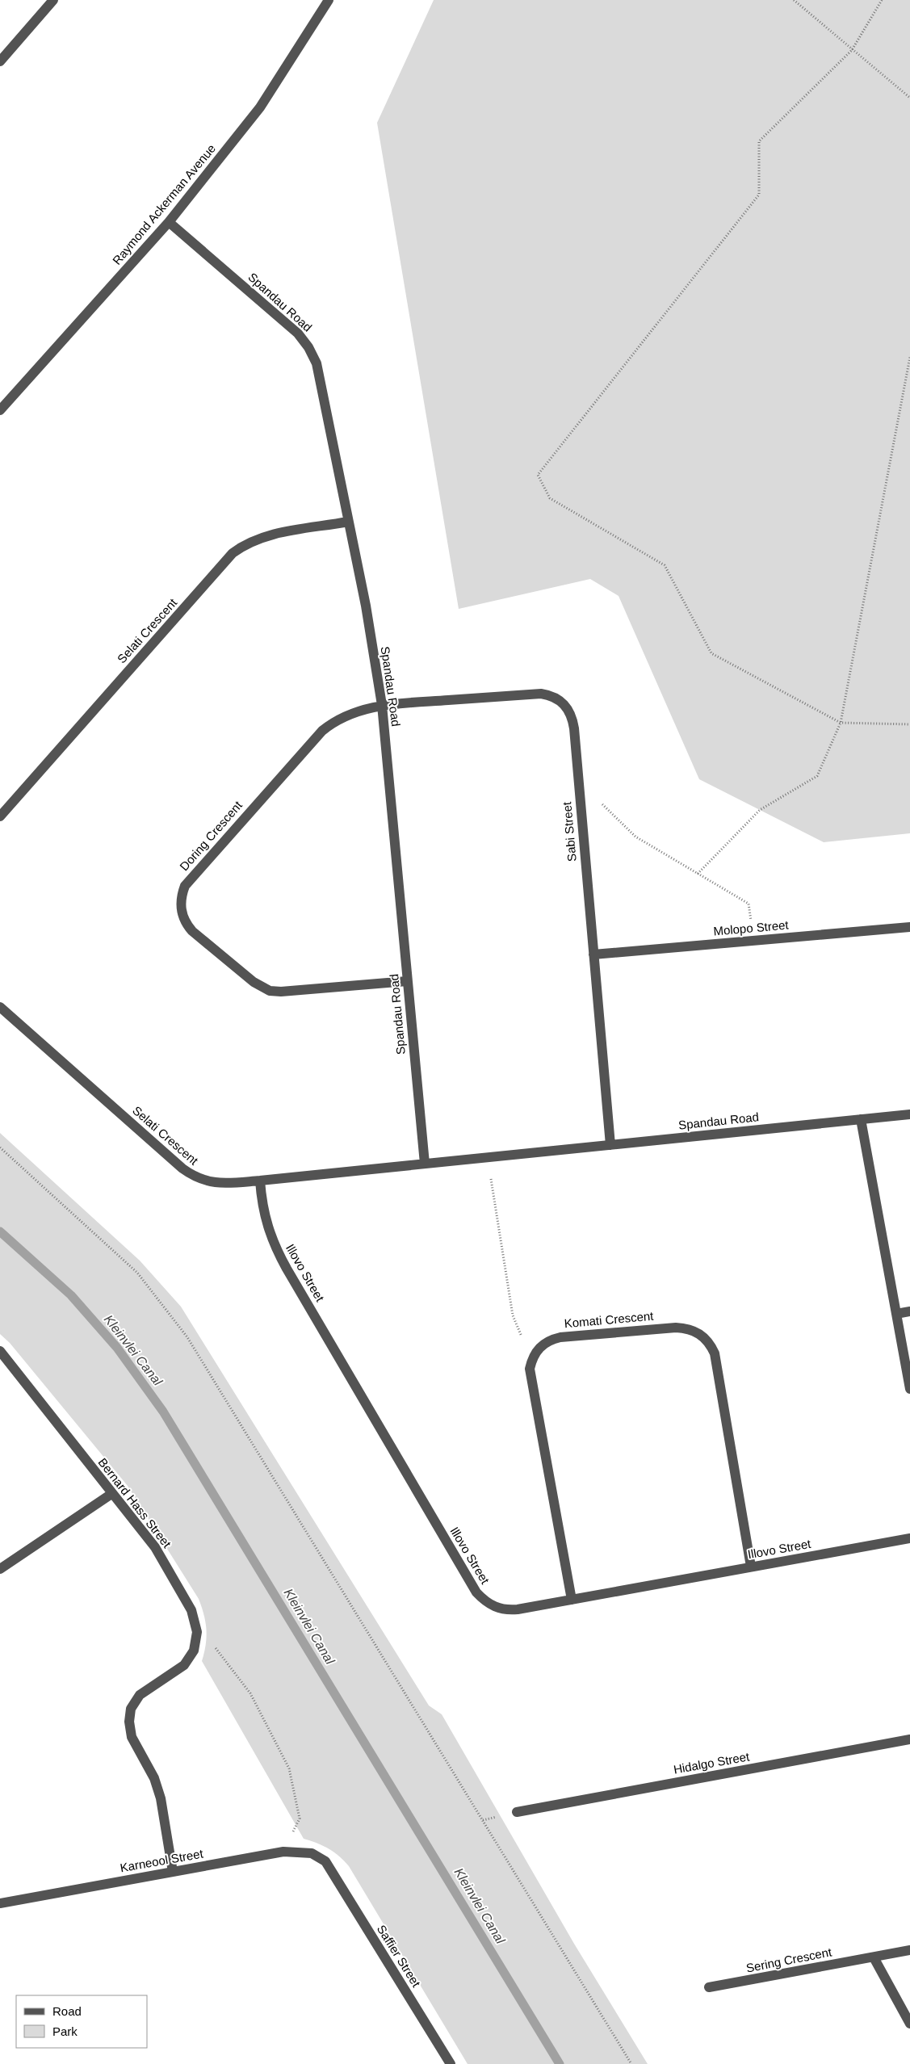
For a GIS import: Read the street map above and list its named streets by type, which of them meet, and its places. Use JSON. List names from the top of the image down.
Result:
{
  "streets": {
    "street": [
      "Raymond Ackerman Avenue",
      "Spandau Road",
      "Selati Crescent",
      "Sabi Street",
      "Doring Crescent",
      "Molopo Street",
      "Illovo Street",
      "Komati Crescent",
      "Bernard Hass Street",
      "Hidalgo Street",
      "Karneool Street",
      "Saffier Street",
      "Sering Crescent"
    ]
  },
  "crossings": [
    ["Raymond Ackerman Avenue", "Spandau Road"],
    ["Spandau Road", "Selati Crescent"],
    ["Spandau Road", "Sabi Street"],
    ["Spandau Road", "Doring Crescent"],
    ["Selati Crescent", "Illovo Street"],
    ["Sabi Street", "Doring Crescent"],
    ["Sabi Street", "Molopo Street"],
    ["Illovo Street", "Komati Crescent"],
    ["Bernard Hass Street", "Karneool Street"],
    ["Karneool Street", "Saffier Street"]
  ],
  "water": ["Kleinvlei Canal"],
  "legend": ["Road", "Park"]
}
